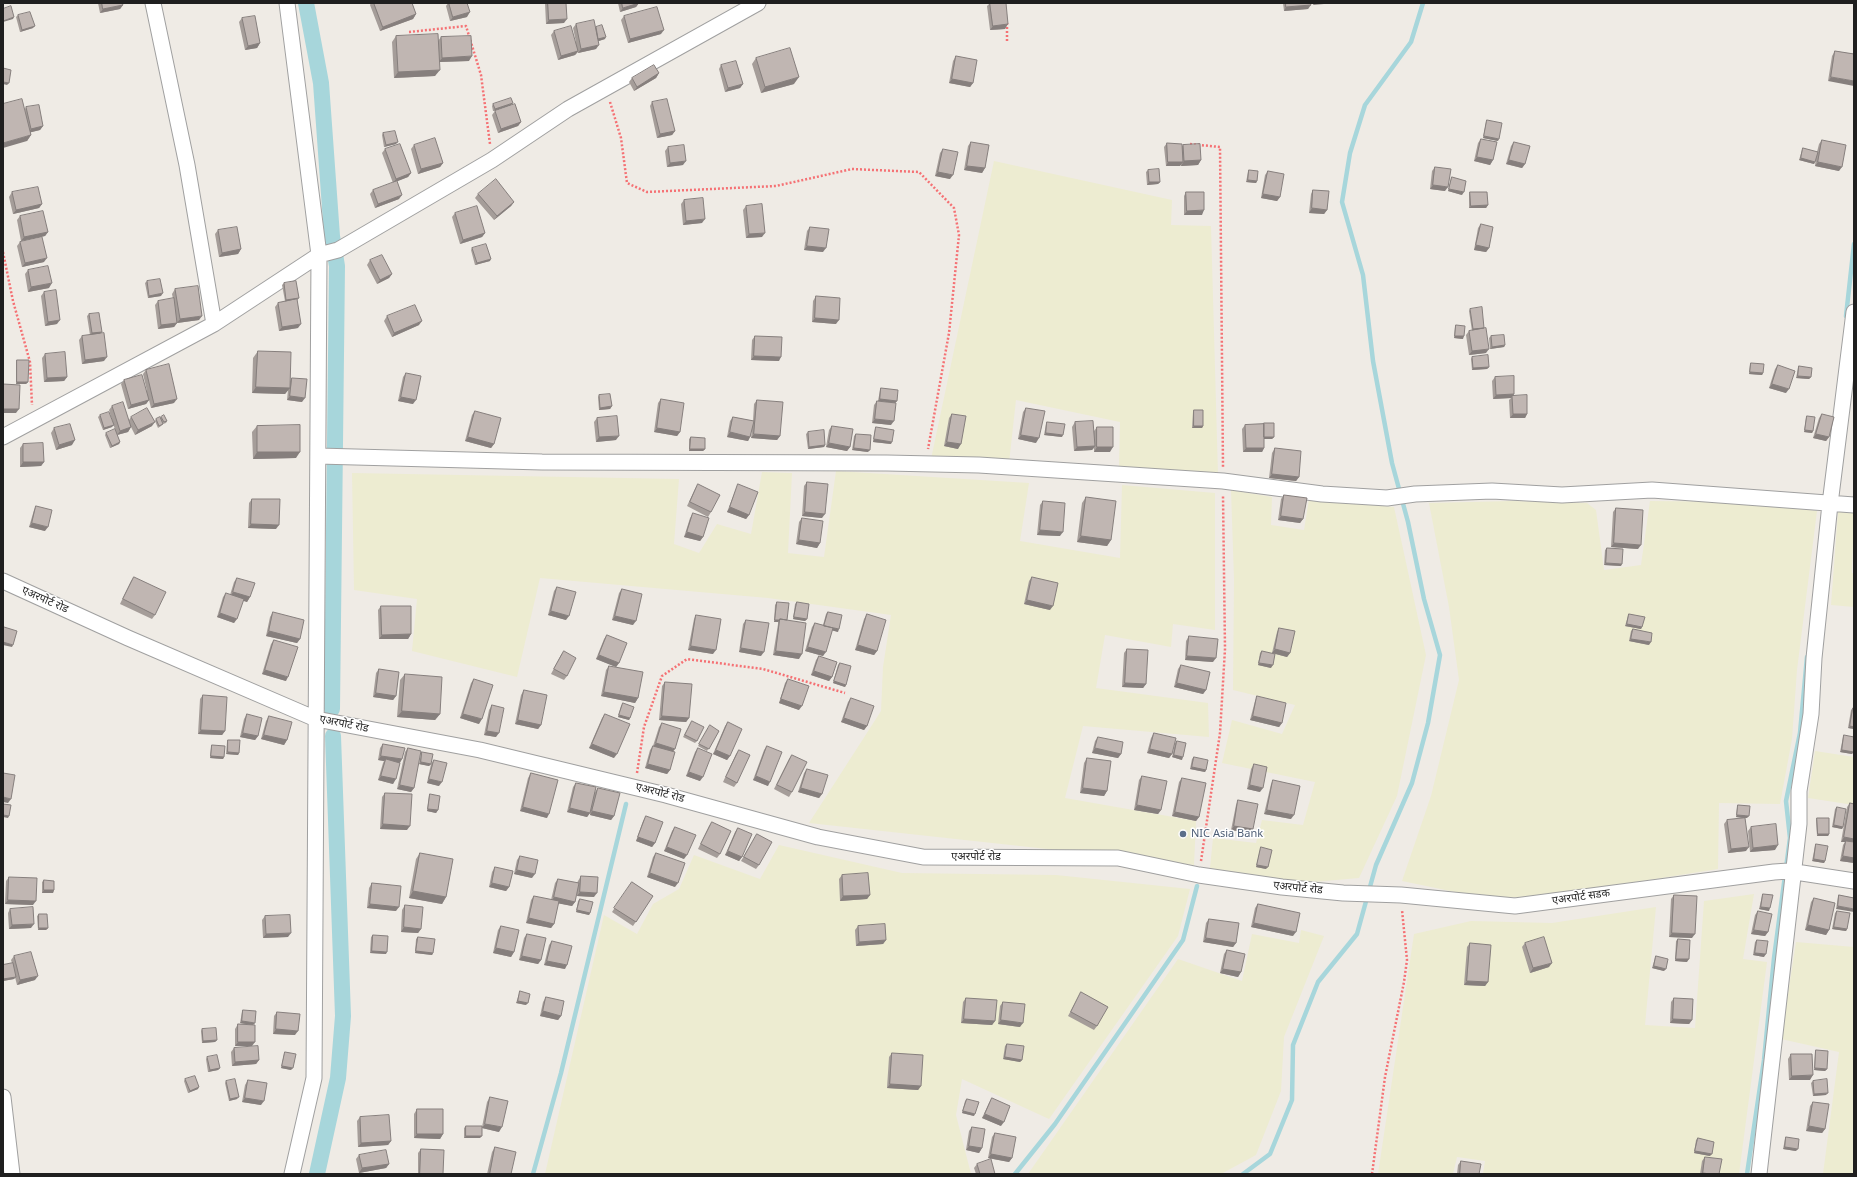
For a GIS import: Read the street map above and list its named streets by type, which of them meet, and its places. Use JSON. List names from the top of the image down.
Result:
{
  "streets": {
    "street": ["एअरपोर्ट रोड", "एअरपोर्ट सडक"]
  },
  "crossings": [
    ["एअरपोर्ट रोड", "एअरपोर्ट सडक"]
  ],
  "places": ["NIC Asia Bank"]
}
